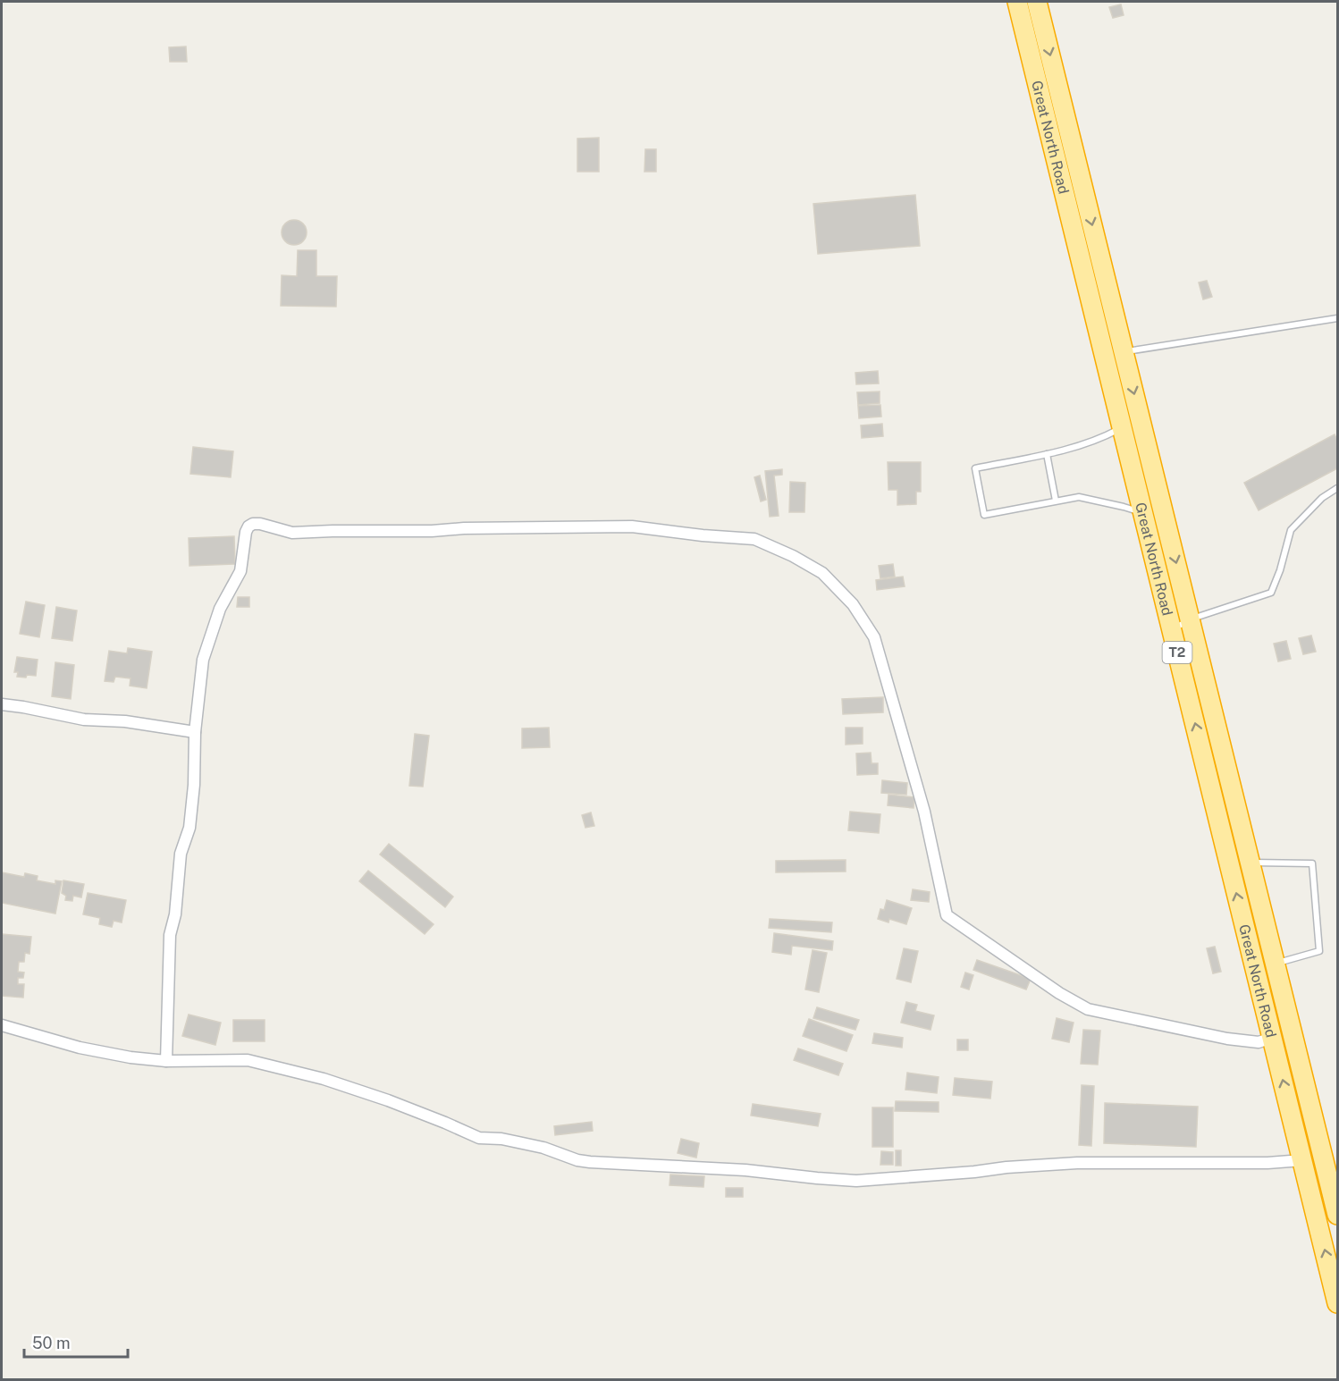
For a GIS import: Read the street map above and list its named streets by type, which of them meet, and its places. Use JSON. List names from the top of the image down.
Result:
{
  "streets": {
    "highway": ["Great North Road", "T2"]
  },
  "scale_bar": "50 m"
}
